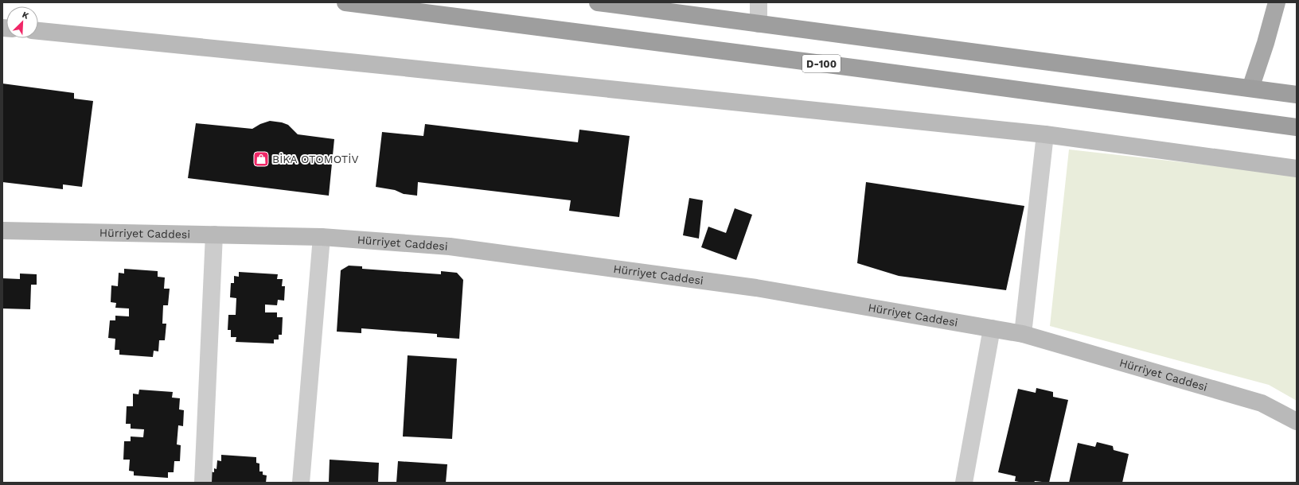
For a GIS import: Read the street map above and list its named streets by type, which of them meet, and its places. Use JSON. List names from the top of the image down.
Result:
{
  "streets": {
    "highway": ["D-100"],
    "main road": ["Hürriyet Caddesi"]
  },
  "places": {
    "shop": ["BİKA OTOMOTİV"]
  },
  "north": "top right"
}
